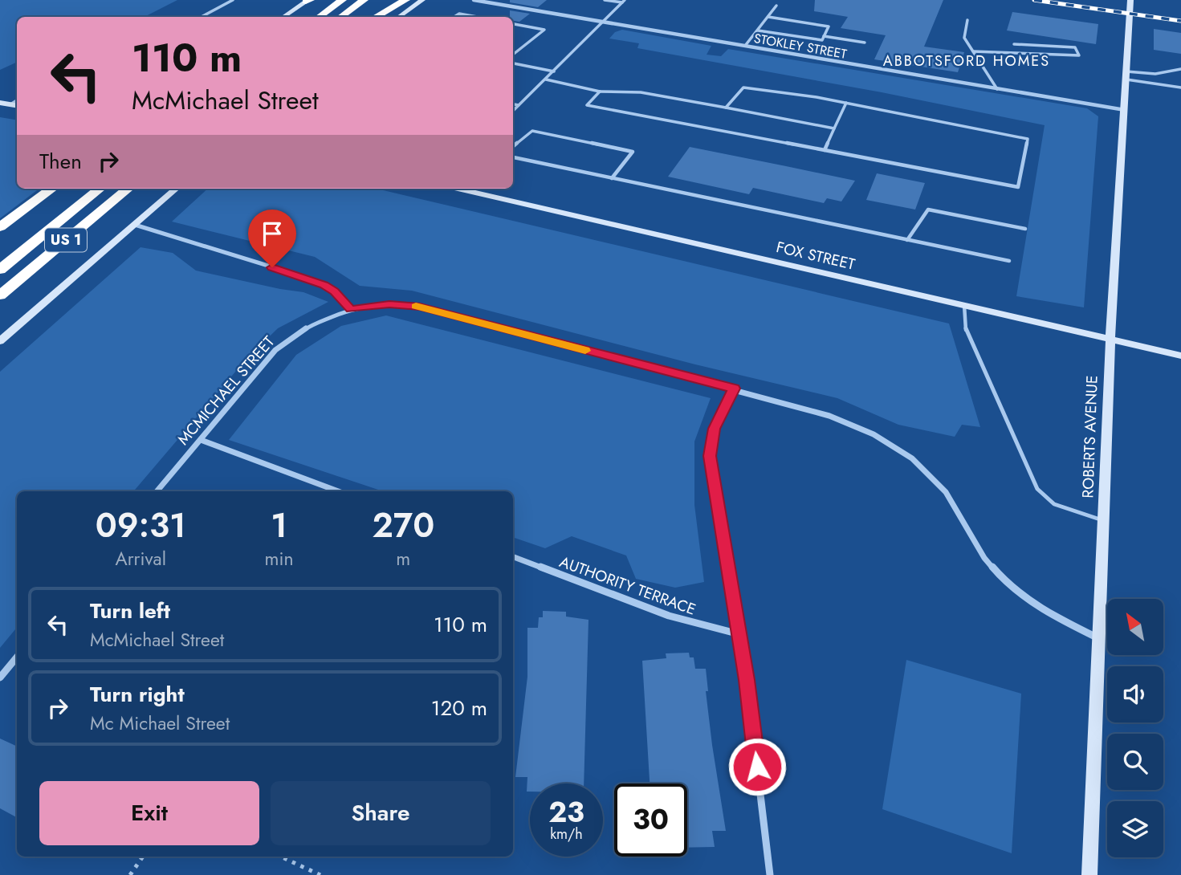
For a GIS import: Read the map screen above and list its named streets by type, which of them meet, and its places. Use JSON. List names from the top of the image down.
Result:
{
  "streets": {
    "highway": ["US 1"],
    "main road": ["FOX STREET", "ROBERTS AVENUE"],
    "street": ["STOKLEY STREET", "MCMICHAEL STREET", "AUTHORITY TERRACE"]
  },
  "crossings": [
    ["STOKLEY STREET", "ROBERTS AVENUE"],
    ["FOX STREET", "ROBERTS AVENUE"],
    ["MCMICHAEL STREET", "ROBERTS AVENUE"]
  ],
  "districts": ["ABBOTSFORD HOMES"],
  "north": "top left",
  "page": {
    "turn": ["110 m", "McMichael Street"],
    "then": "Then",
    "eta": [
      "09:31",
      "Arrival",
      "1",
      "min",
      "270",
      "m"
    ],
    "list": [
      {
        "name": "Turn left",
        "note": "McMichael Street",
        "value": "110 m"
      },
      {
        "name": "Turn right",
        "note": "Mc Michael Street",
        "value": "120 m"
      }
    ],
    "buttons": ["Exit", "Share"],
    "speed": "23 km/h",
    "limit": "30"
  }
}
